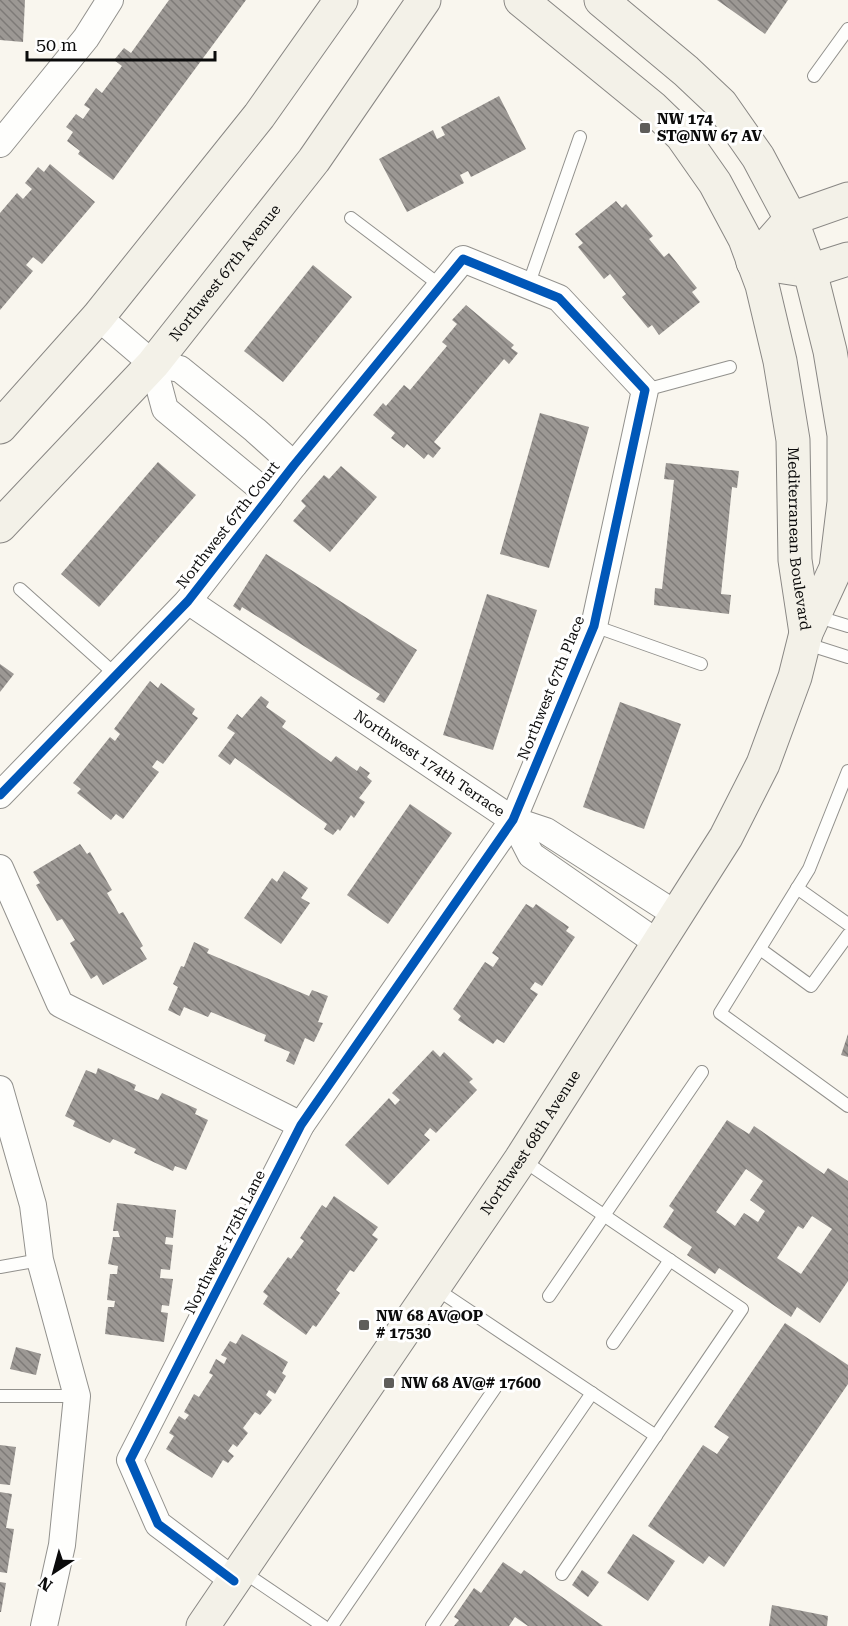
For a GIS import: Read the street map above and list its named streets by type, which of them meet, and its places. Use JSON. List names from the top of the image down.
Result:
{
  "streets": {
    "street": [
      "Northwest 67th Avenue",
      "Northwest 67th Court",
      "Mediterranean Boulevard",
      "Northwest 67th Place",
      "Northwest 174th Terrace",
      "Northwest 68th Avenue",
      "Northwest 175th Lane"
    ]
  },
  "crossings": [
    ["Northwest 67th Court", "Northwest 174th Terrace"],
    ["Mediterranean Boulevard", "Northwest 68th Avenue"],
    ["Northwest 67th Place", "Northwest 174th Terrace"],
    ["Northwest 67th Place", "Northwest 175th Lane"],
    ["Northwest 174th Terrace", "Northwest 68th Avenue"],
    ["Northwest 68th Avenue", "Northwest 175th Lane"]
  ],
  "places": {
    "transit": ["NW 174 ST@NW 67 AV", "NW 68 AV@OP # 17530", "NW 68 AV@# 17600"]
  },
  "scale_bar": "50 m",
  "north": "bottom left"
}
